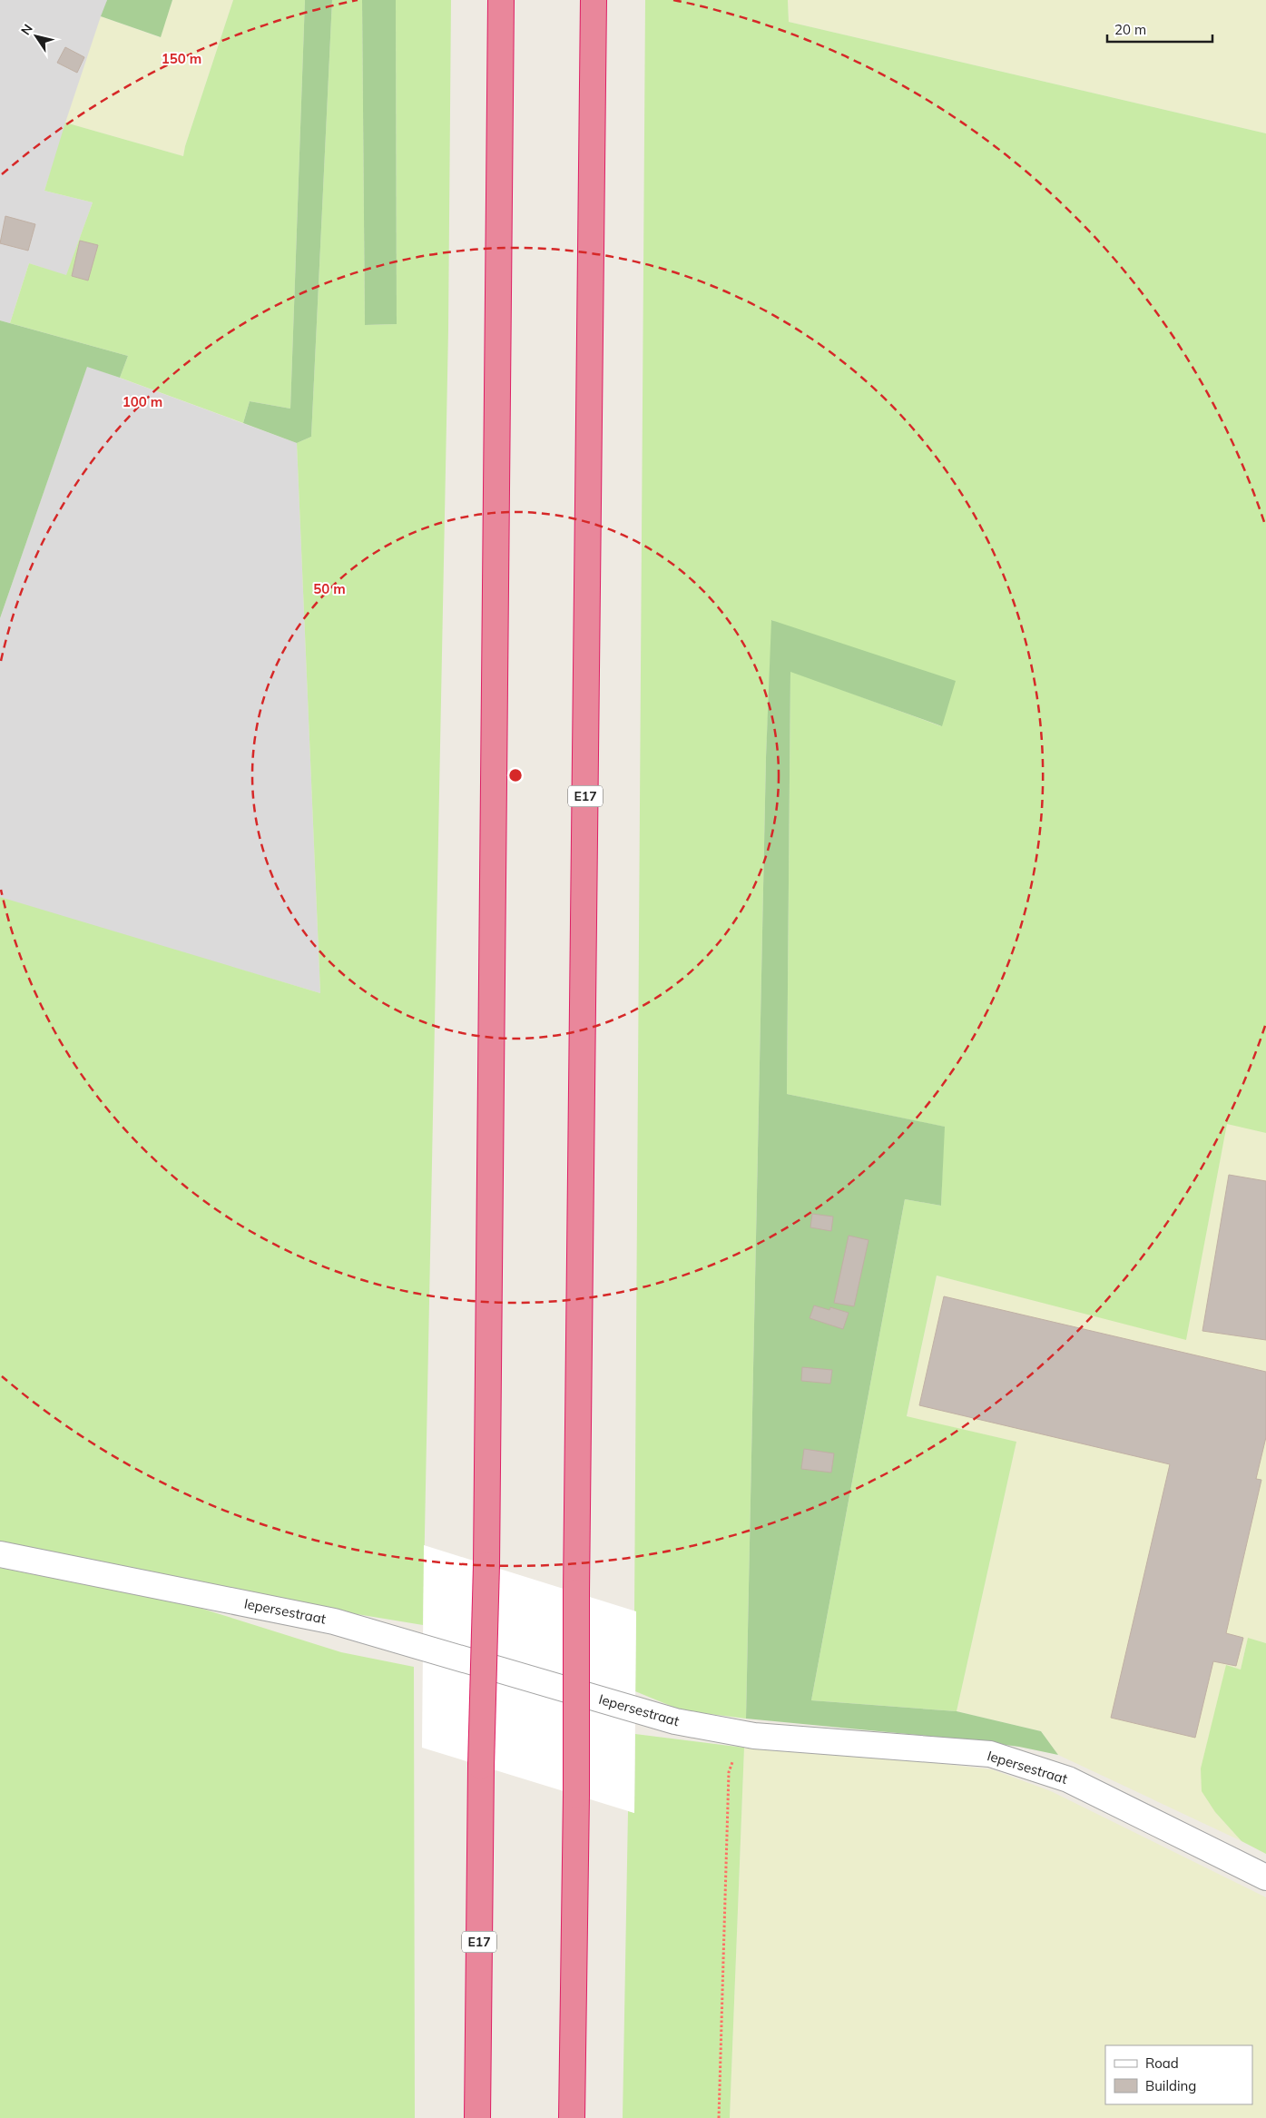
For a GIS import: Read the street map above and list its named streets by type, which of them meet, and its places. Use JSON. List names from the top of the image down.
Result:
{
  "streets": {
    "highway": ["E17"],
    "street": ["Iepersestraat"]
  },
  "legend": ["Road", "Building"],
  "scale_bar": "20 m",
  "north": "top left",
  "rings": ["150 m", "100 m", "50 m"]
}
